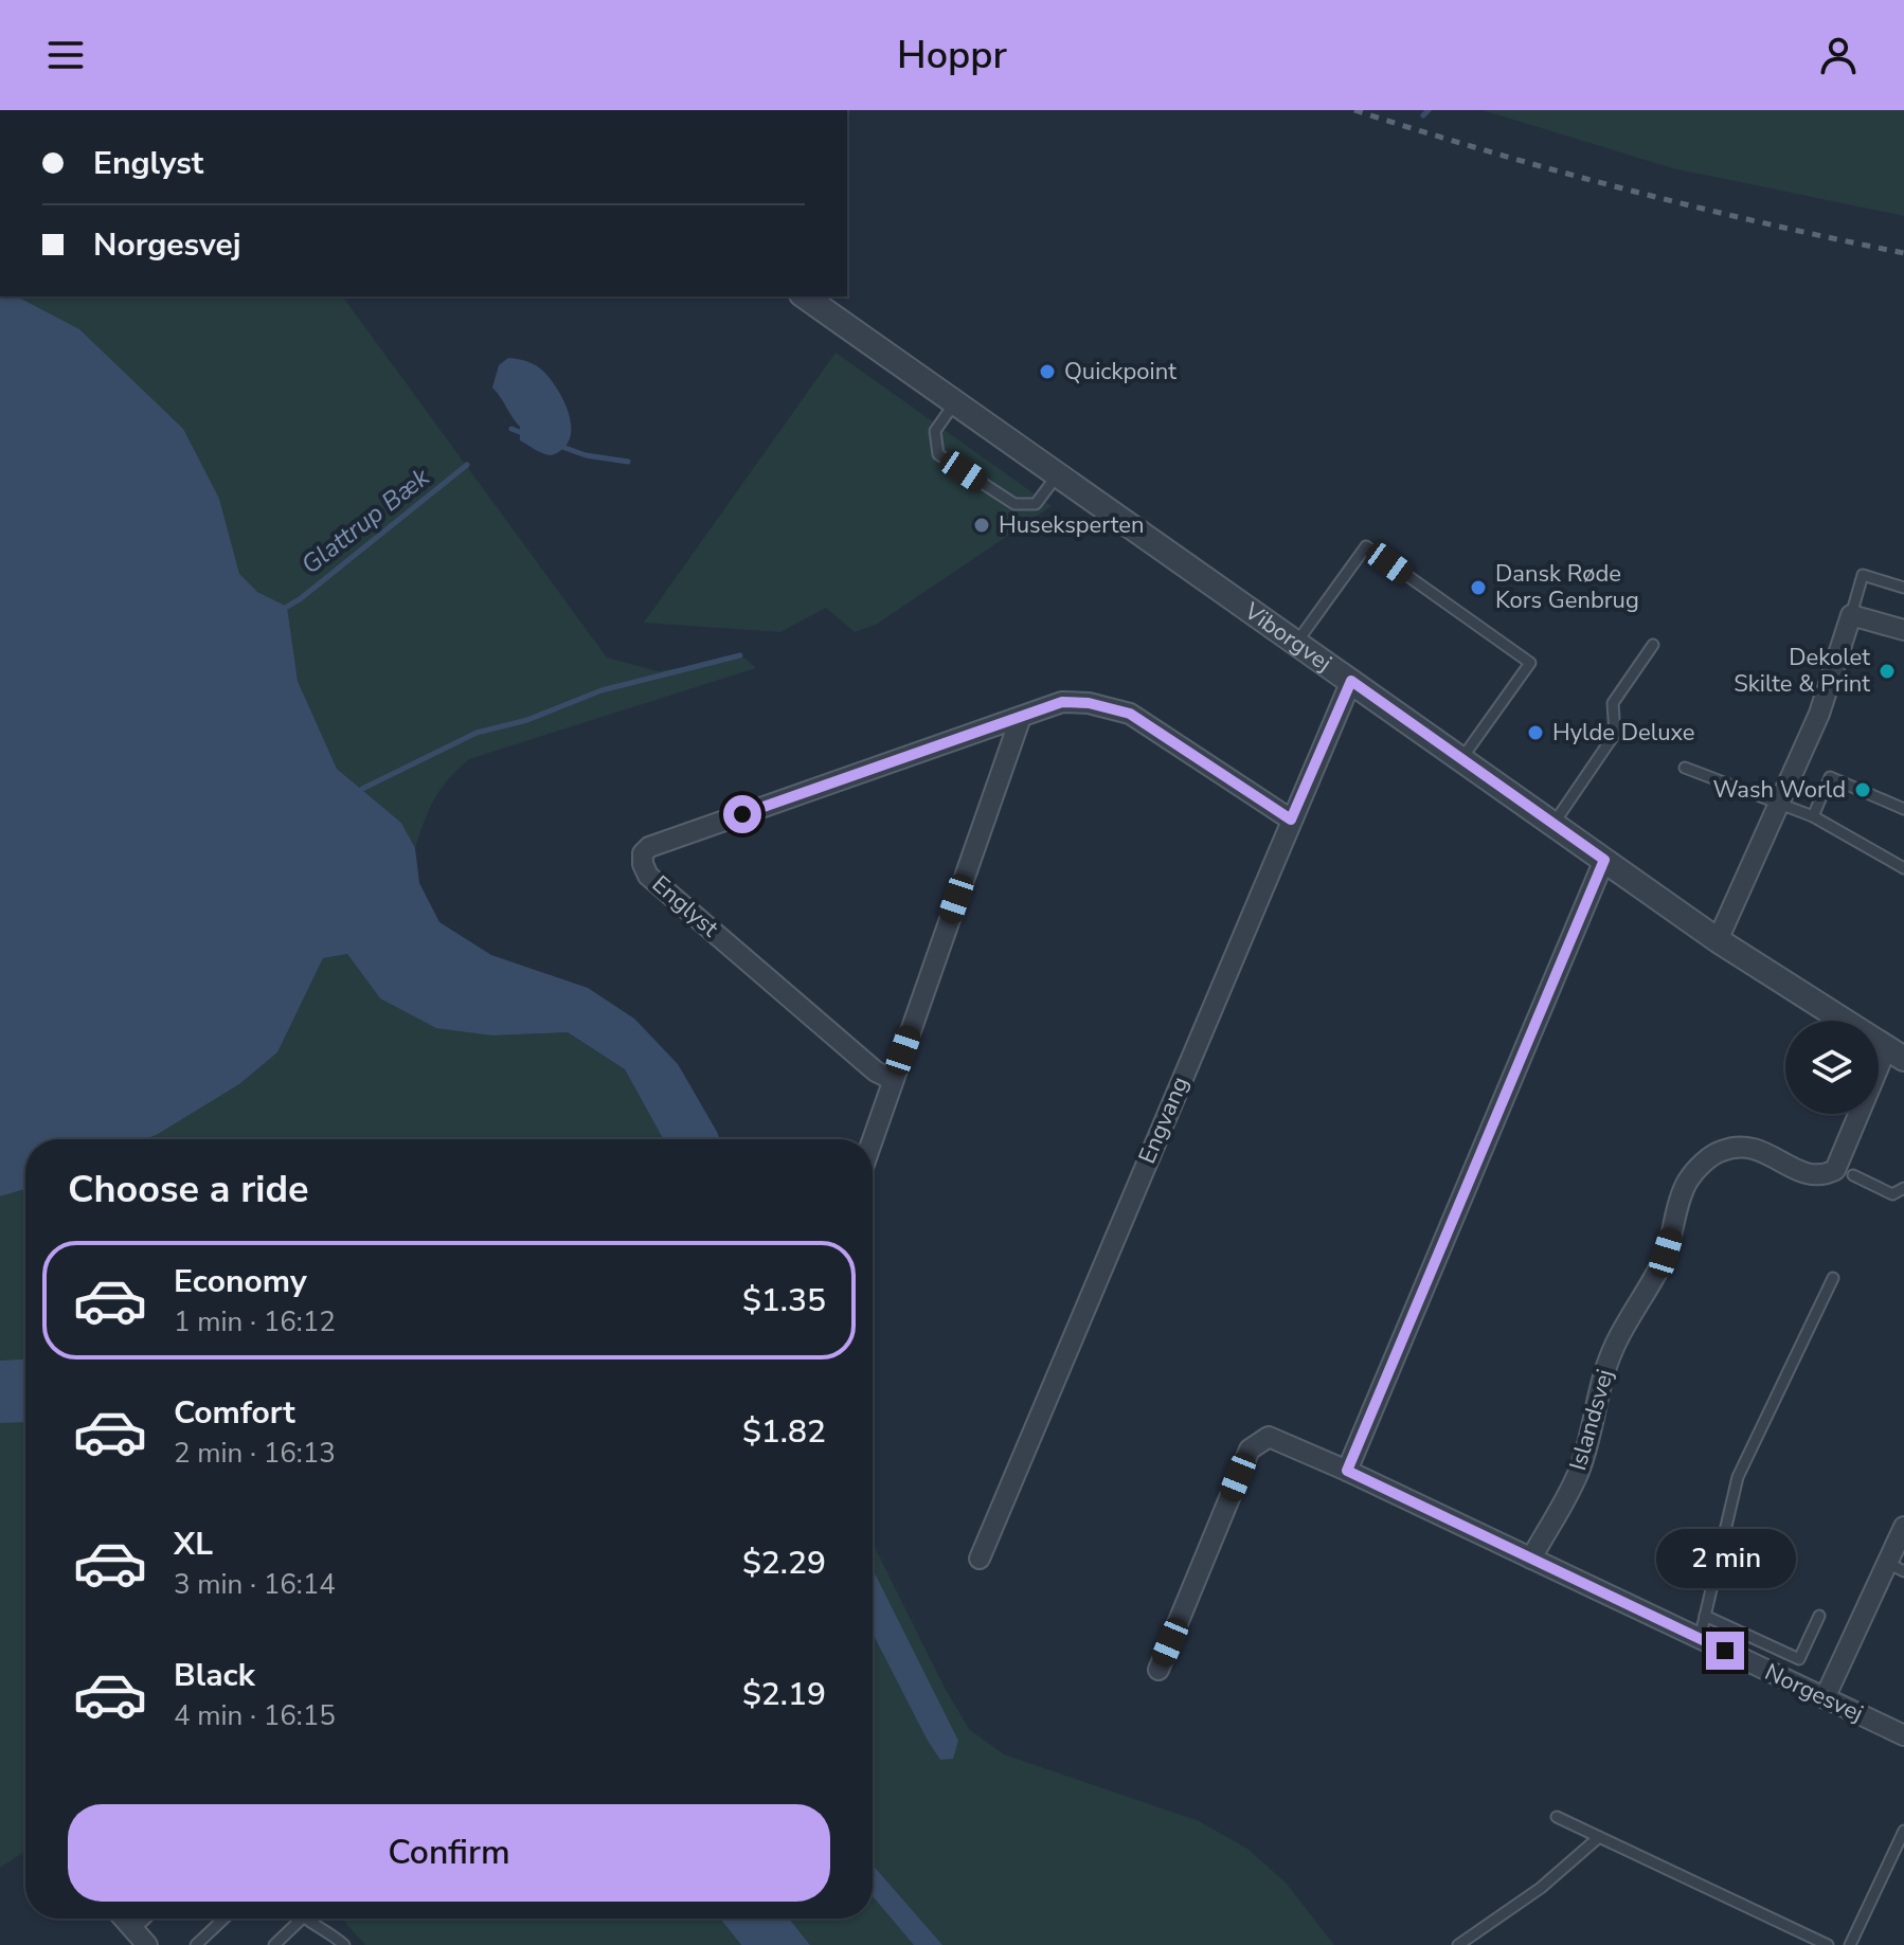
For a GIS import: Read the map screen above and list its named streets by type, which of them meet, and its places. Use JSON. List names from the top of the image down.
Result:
{
  "streets": {
    "street": [
      "Viborgvej",
      "Englyst",
      "Engvang",
      "Islandsvej",
      "Norgesvej"
    ]
  },
  "crossings": [
    ["Viborgvej", "Engvang"],
    ["Viborgvej", "Islandsvej"],
    ["Englyst", "Engvang"],
    ["Islandsvej", "Norgesvej"]
  ],
  "water": ["Glattrup Bæk"],
  "places": [
    "Quickpoint",
    "Huseksperten",
    "Dansk Røde Kors Genbrug",
    "Dekolet Skilte & Print",
    "Hylde Deluxe",
    "Wash World"
  ],
  "page": {
    "header": "Hoppr",
    "banner": ["Englyst", "Norgesvej"],
    "heading": "Choose a ride",
    "list": [
      {
        "name": "Economy",
        "note": "1 min · 16:12",
        "value": "$1.35"
      },
      {
        "name": "Comfort",
        "note": "2 min · 16:13",
        "value": "$1.82"
      },
      {
        "name": "XL",
        "note": "3 min · 16:14",
        "value": "$2.29"
      },
      {
        "name": "Black",
        "note": "4 min · 16:15",
        "value": "$2.19"
      }
    ],
    "bubble": "2 min",
    "buttons": "Confirm"
  }
}
